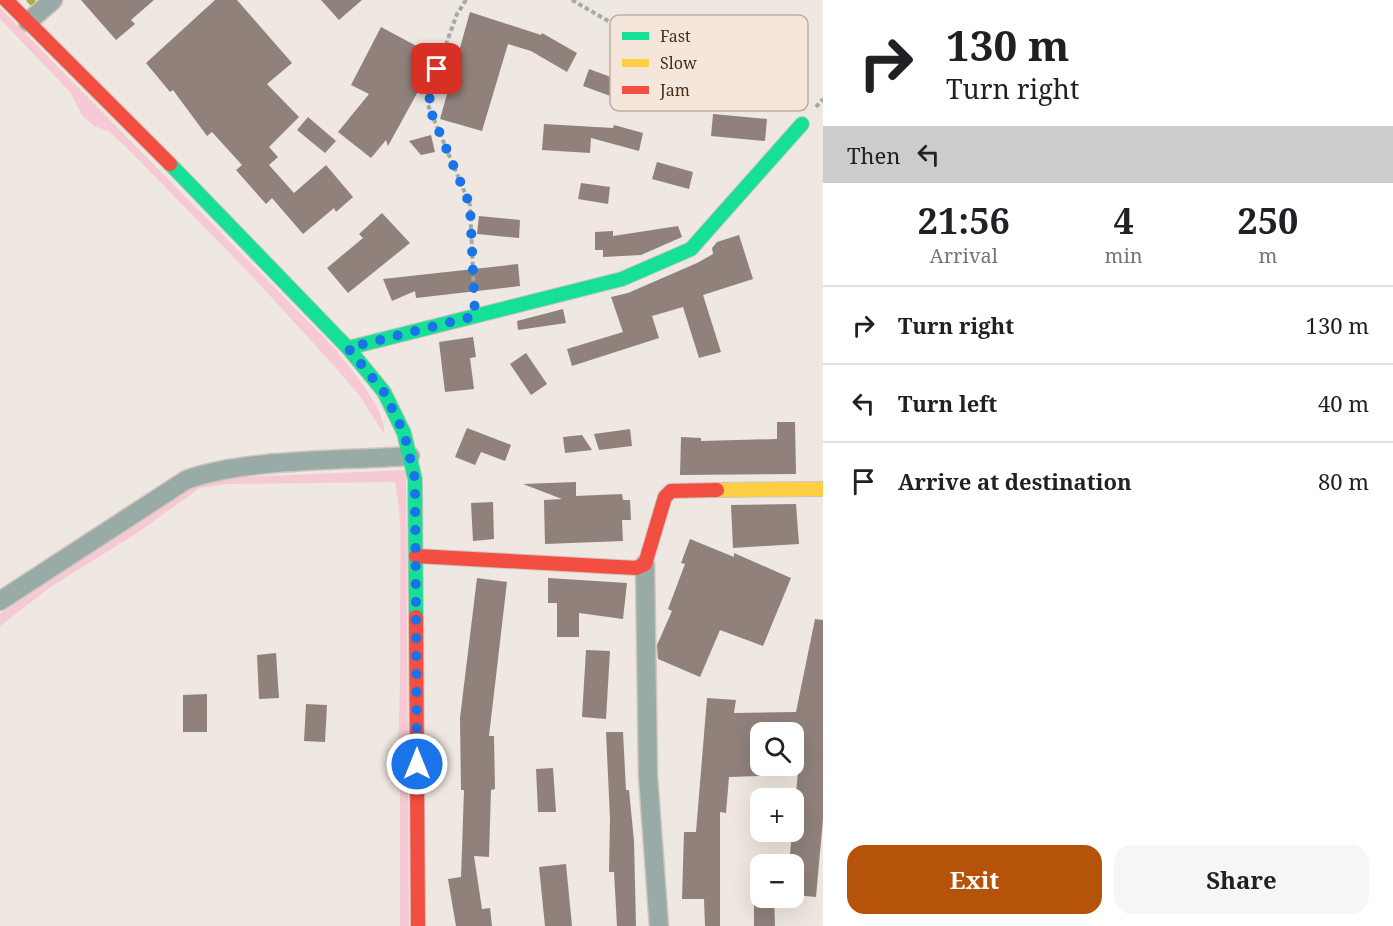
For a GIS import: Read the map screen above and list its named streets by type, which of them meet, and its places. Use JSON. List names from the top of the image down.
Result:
{
  "legend": ["Fast", "Slow", "Jam"],
  "page": {
    "turn": ["130 m", "Turn right"],
    "then": "Then",
    "eta": [
      "21:56",
      "Arrival",
      "4",
      "min",
      "250",
      "m"
    ],
    "list": [
      {
        "name": "Turn right",
        "value": "130 m"
      },
      {
        "name": "Turn left",
        "value": "40 m"
      },
      {
        "name": "Arrive at destination",
        "value": "80 m"
      }
    ],
    "map_buttons": ["+", "−"],
    "buttons": ["Exit", "Share"]
  }
}
